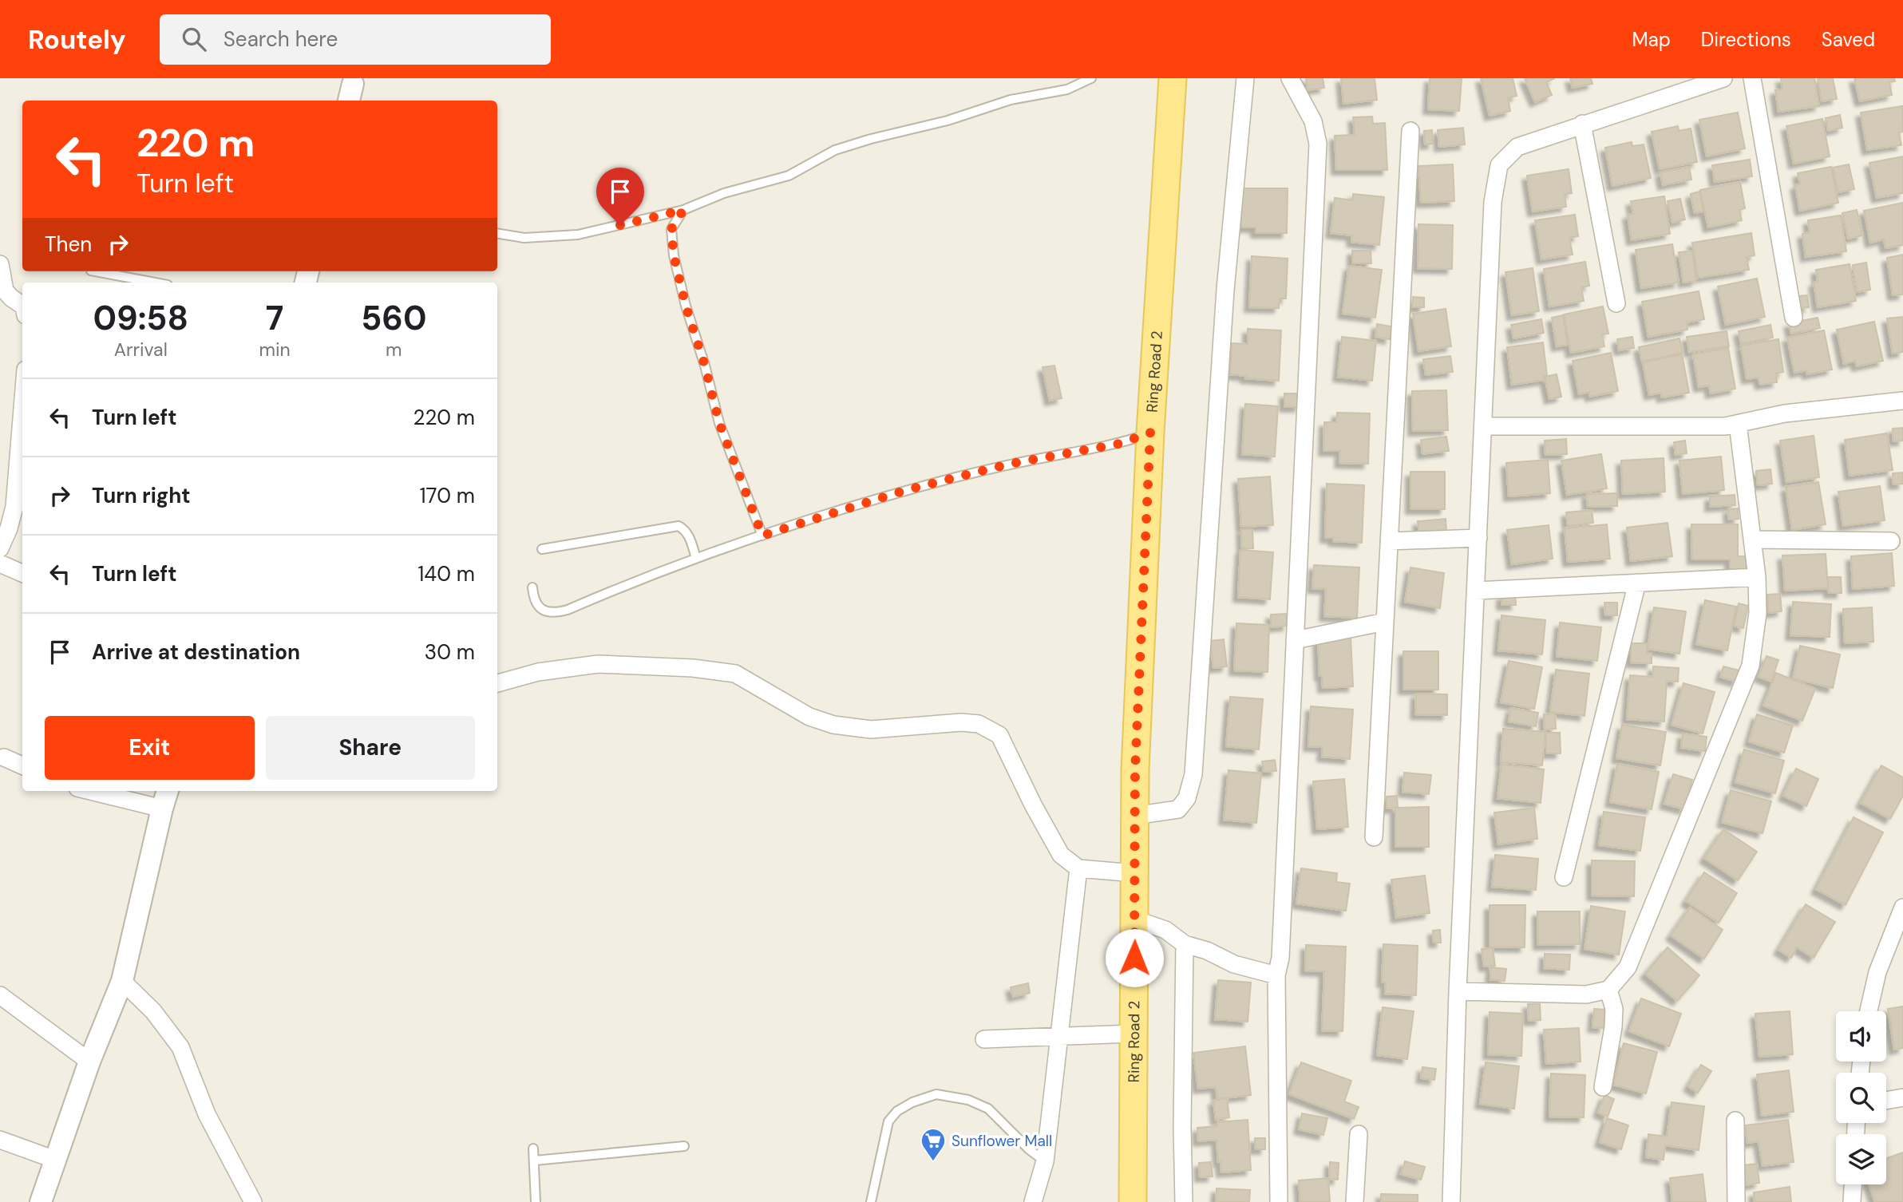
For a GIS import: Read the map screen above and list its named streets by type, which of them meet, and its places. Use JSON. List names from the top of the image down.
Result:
{
  "streets": {
    "main road": ["Ring Road 2"]
  },
  "places": {
    "supermarket": ["Sunflower Mall"]
  },
  "page": {
    "header": "Routely",
    "search": "Search here",
    "nav": ["Map", "Directions", "Saved"],
    "turn": ["220 m", "Turn left"],
    "then": "Then",
    "eta": [
      "09:58",
      "Arrival",
      "7",
      "min",
      "560",
      "m"
    ],
    "list": [
      {
        "name": "Turn left",
        "value": "220 m"
      },
      {
        "name": "Turn right",
        "value": "170 m"
      },
      {
        "name": "Turn left",
        "value": "140 m"
      },
      {
        "name": "Arrive at destination",
        "value": "30 m"
      }
    ],
    "buttons": ["Exit", "Share"]
  }
}
